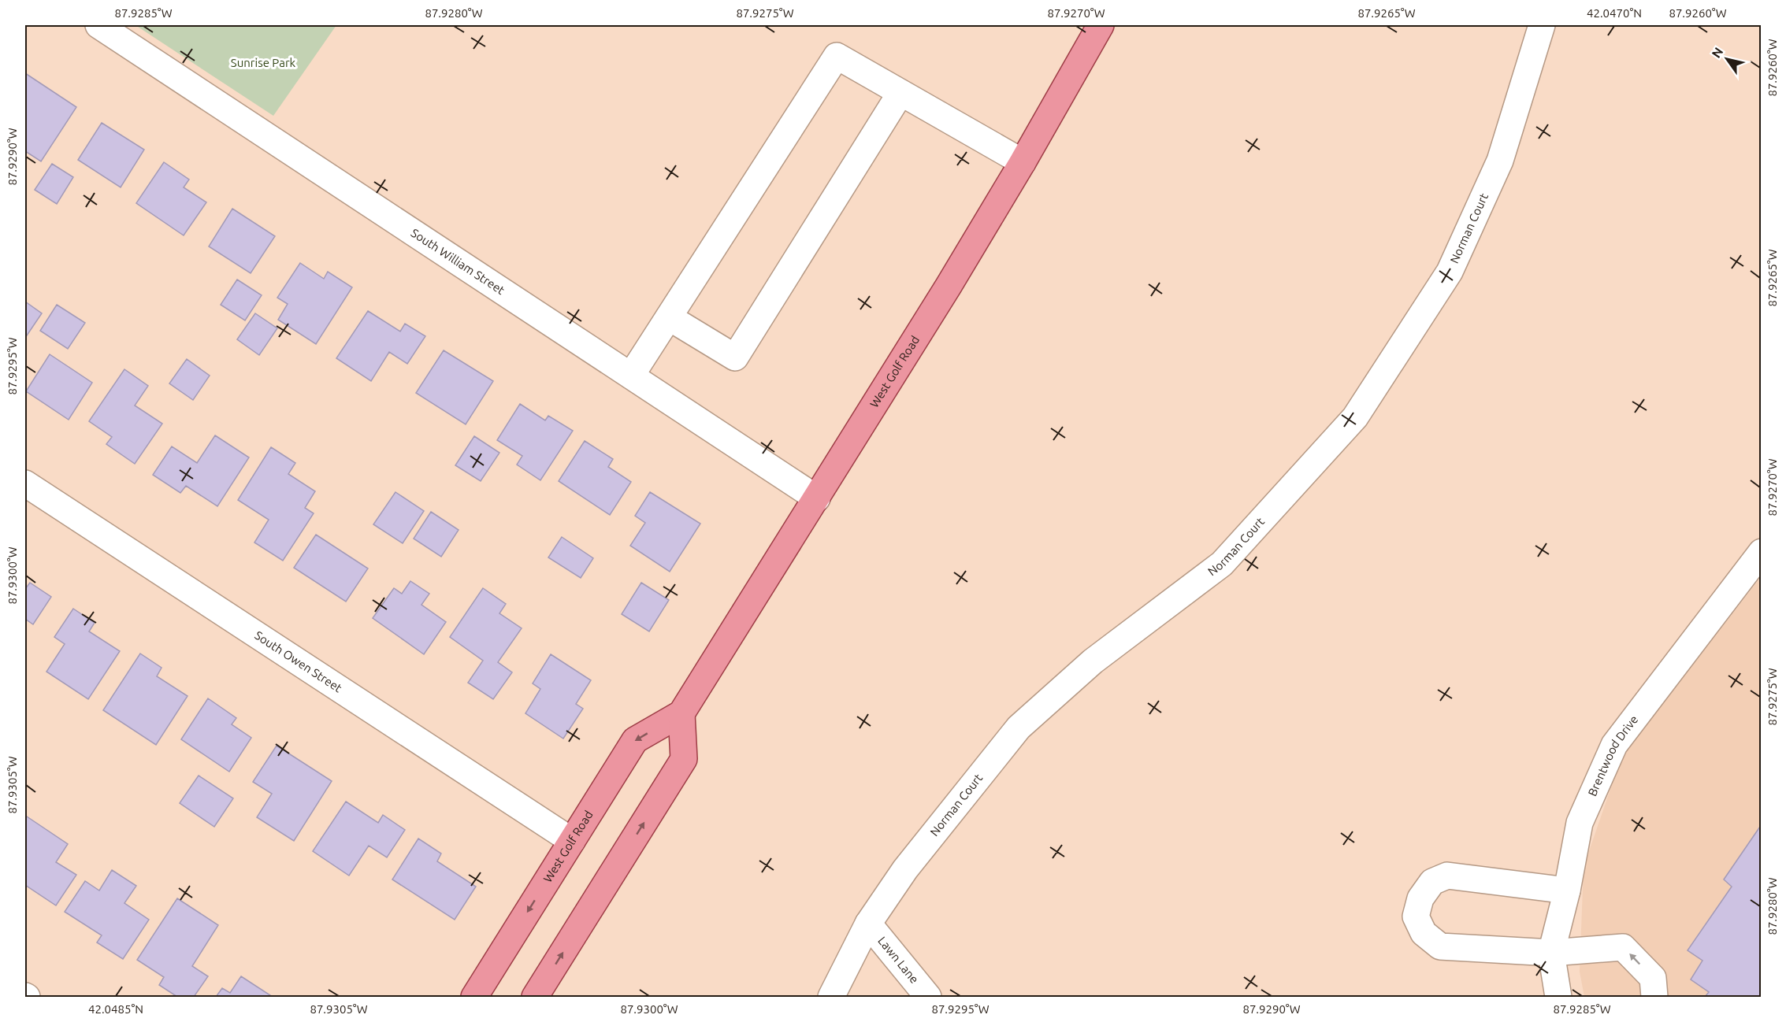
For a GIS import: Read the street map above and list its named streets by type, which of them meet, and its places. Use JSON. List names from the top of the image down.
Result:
{
  "streets": {
    "main road": ["West Golf Road"],
    "street": [
      "Norman Court",
      "South William Street",
      "South Owen Street",
      "Brentwood Drive",
      "Lawn Lane"
    ]
  },
  "crossings": [
    ["Norman Court", "Lawn Lane"],
    ["South William Street", "West Golf Road"],
    ["West Golf Road", "South Owen Street"]
  ],
  "parks": ["Sunrise Park"],
  "north": "top left",
  "coordinates": [
    "87.9285°W",
    "87.9280°W",
    "87.9275°W",
    "87.9270°W",
    "87.9265°W",
    "42.0470°N",
    "87.9260°W",
    "87.9290°W",
    "87.9295°W",
    "87.9300°W",
    "87.9305°W",
    "42.0485°N"
  ]
}
